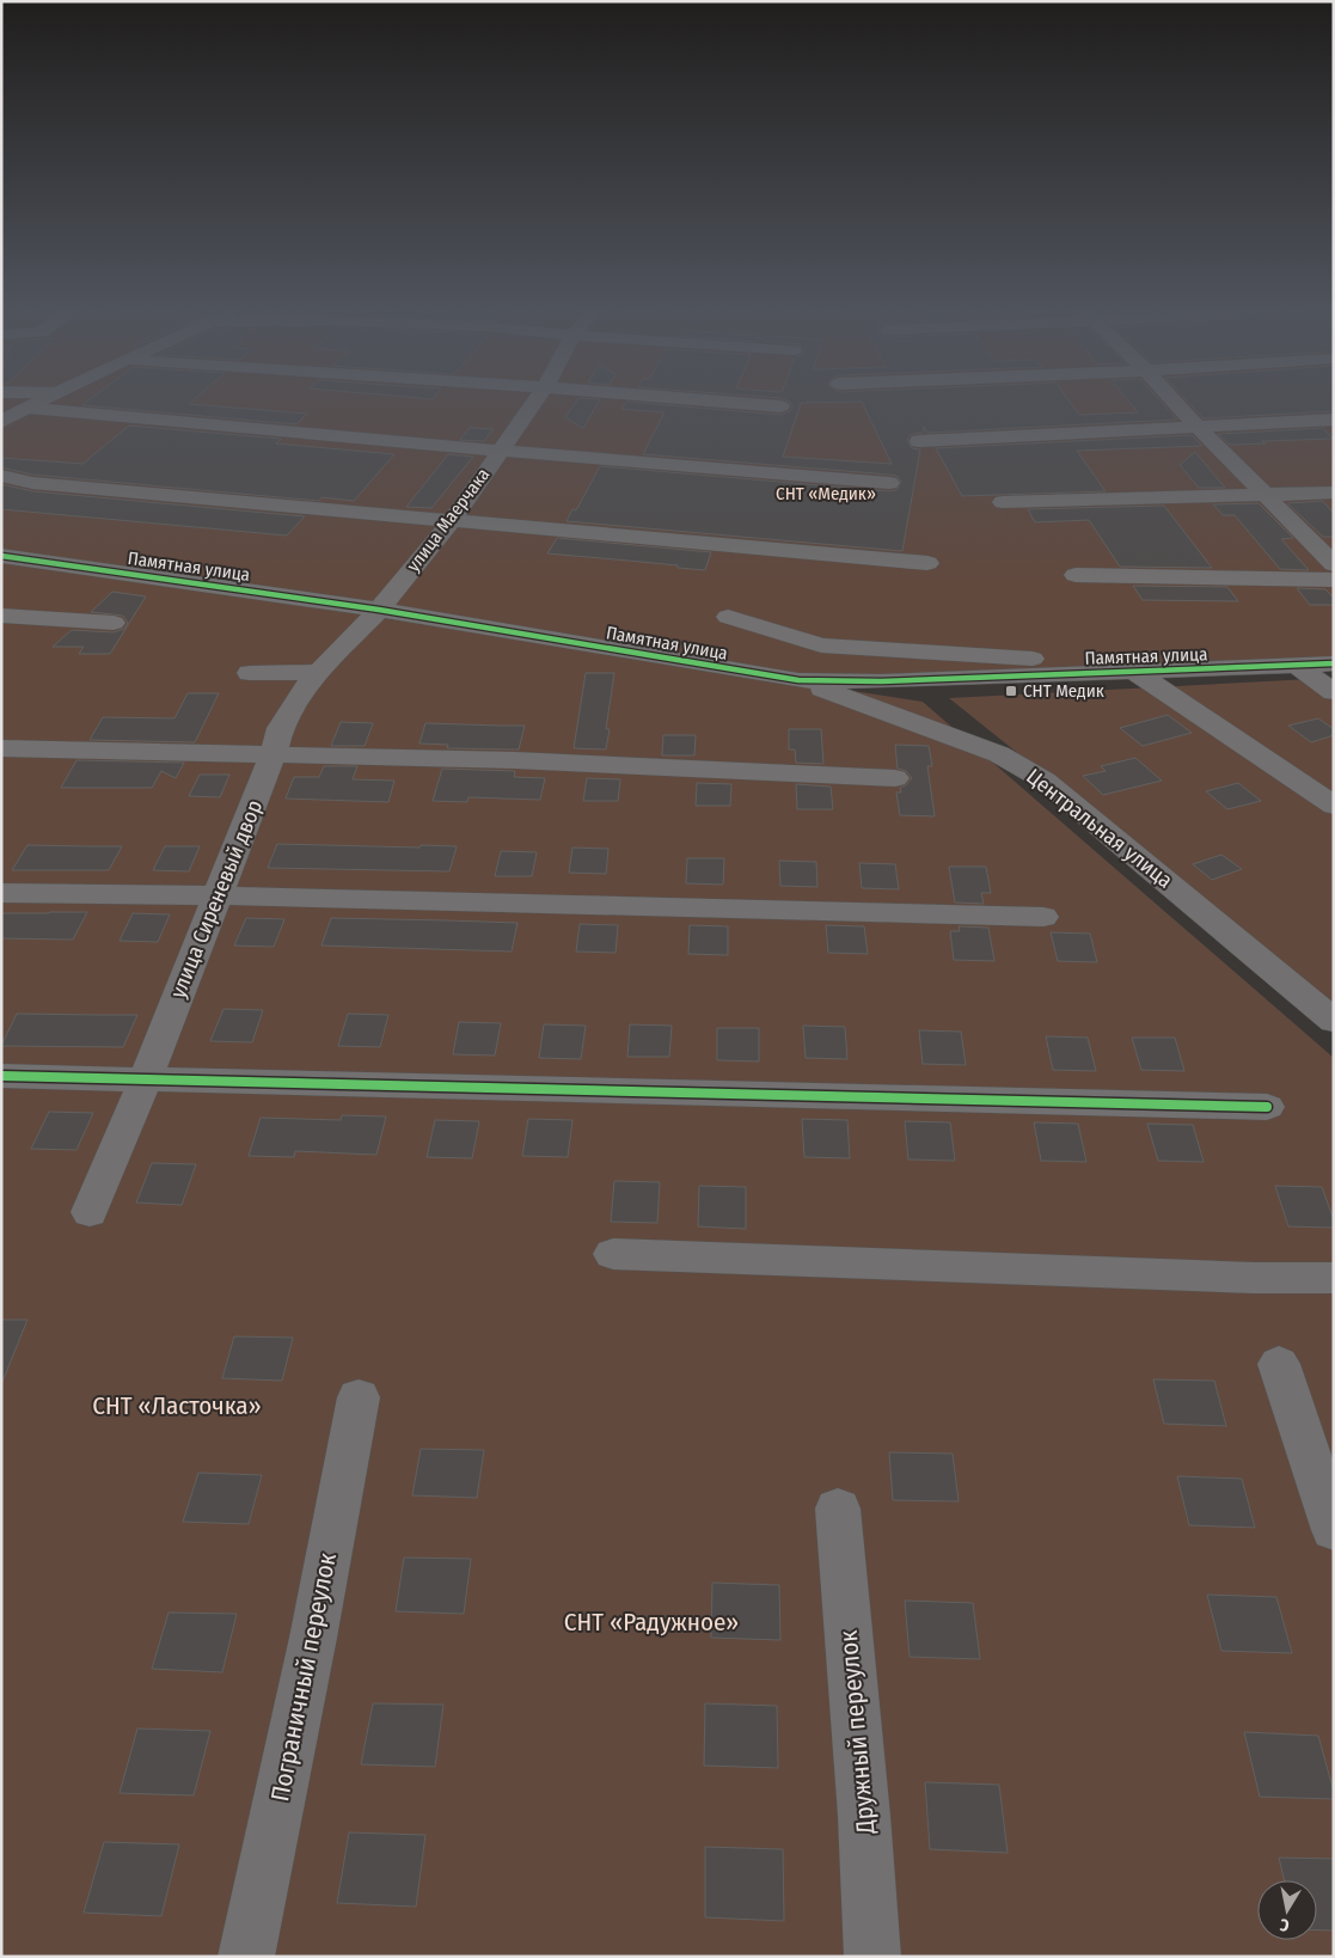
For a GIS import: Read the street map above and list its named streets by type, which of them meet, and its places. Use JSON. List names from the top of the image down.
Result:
{
  "streets": {
    "street": [
      "улица Маерчака",
      "Памятная улица",
      "Центральная улица",
      "улица Сиреневый двор",
      "Пограничный переулок",
      "Дружный переулок"
    ]
  },
  "crossings": [
    ["улица Маерчака", "Памятная улица"],
    ["улица Маерчака", "улица Сиреневый двор"],
    ["Памятная улица", "Центральная улица"],
    ["Памятная улица", "улица Сиреневый двор"]
  ],
  "parks": ["СНТ «Медик»", "СНТ «Ласточка»", "СНТ «Радужное»"],
  "places": {
    "transit": ["СНТ Медик"]
  },
  "north": "bottom"
}
